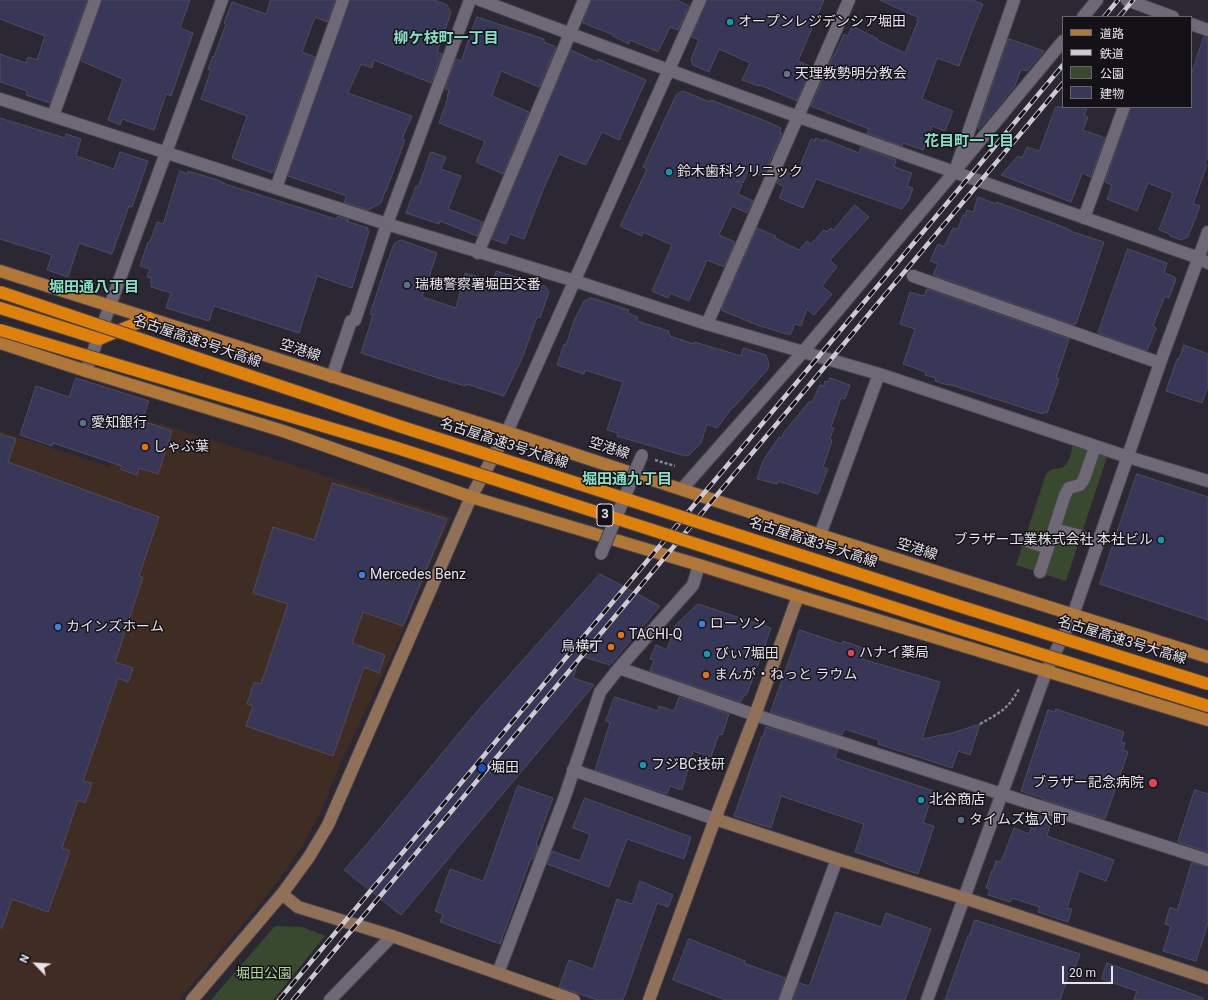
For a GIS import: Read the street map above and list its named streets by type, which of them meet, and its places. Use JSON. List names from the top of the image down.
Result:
{
  "streets": {
    "highway": ["名古屋高速3号大高線", "3"],
    "main road": ["空港線"]
  },
  "districts": [
    "柳ケ枝町一丁目",
    "花目町一丁目",
    "堀田通八丁目",
    "堀田通九丁目"
  ],
  "parks": ["堀田公園"],
  "places": [
    "オープンレジデンシア堀田",
    "天理教勢明分教会",
    "鈴木歯科クリニック",
    "瑞穂警察署堀田交番",
    "愛知銀行",
    "しゃぶ葉",
    "ブラザー工業株式会社 本社ビル",
    "Mercedes Benz",
    "ローソン",
    "カインズホーム",
    "TACHI-Q",
    "鳥横丁",
    "ハナイ薬局",
    "びぃ7堀田",
    "まんが・ねっと ラウム",
    "フジBC技研",
    "堀田",
    "ブラザー記念病院",
    "北谷商店",
    "タイムズ塩入町"
  ],
  "legend": [
    "道路",
    "鉄道",
    "公園",
    "建物"
  ],
  "scale_bar": "20 m",
  "north": "top left"
}
